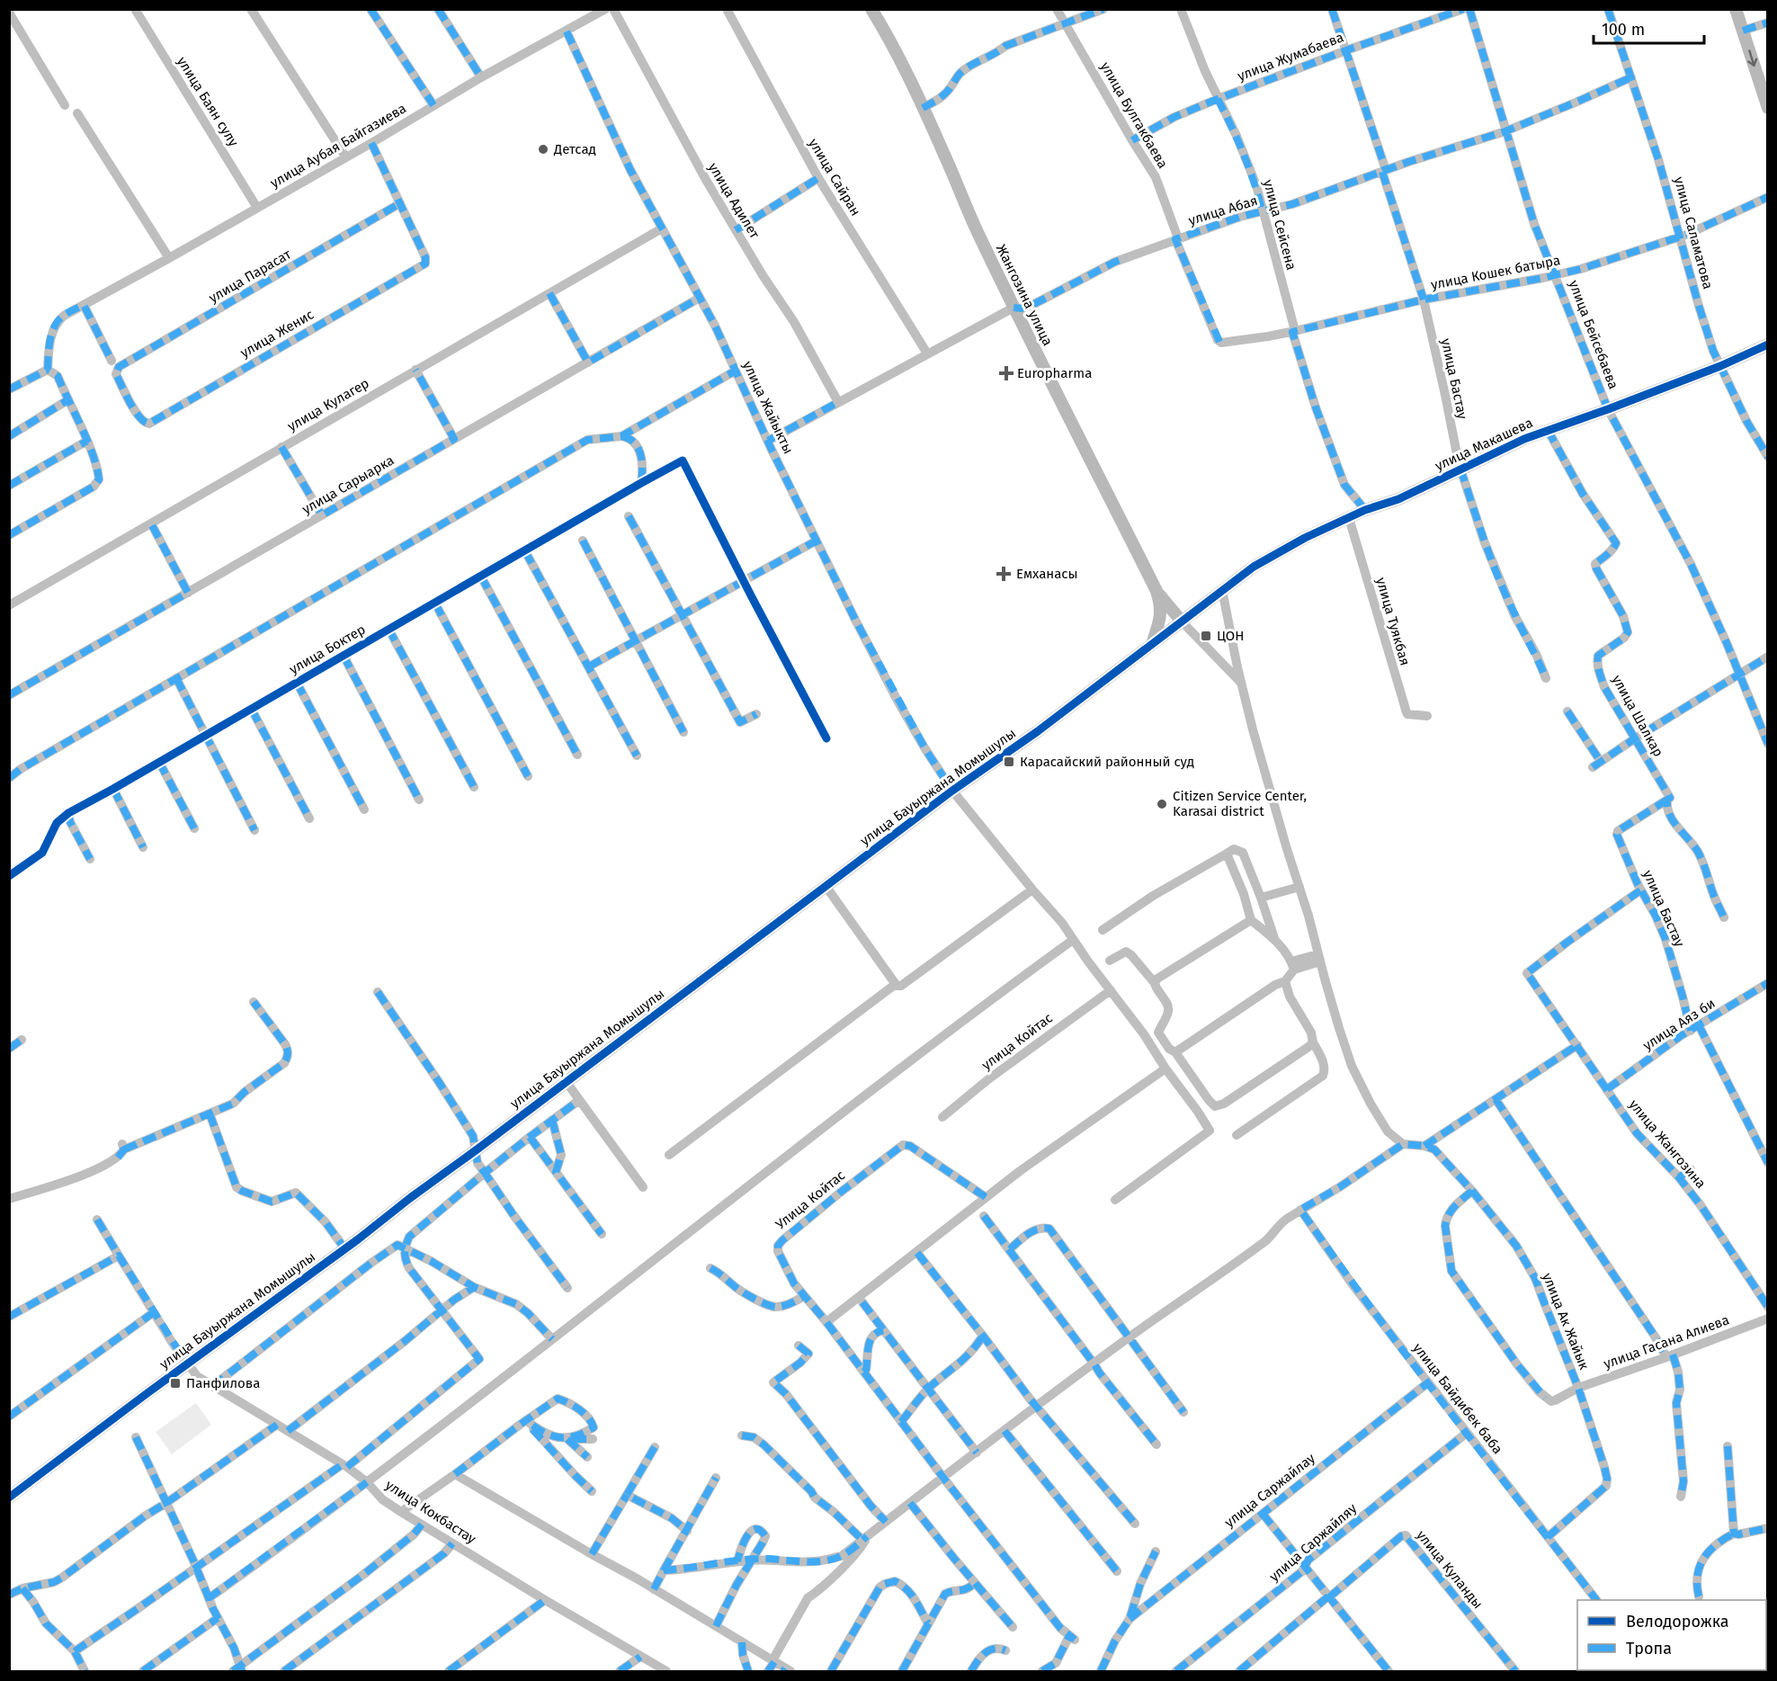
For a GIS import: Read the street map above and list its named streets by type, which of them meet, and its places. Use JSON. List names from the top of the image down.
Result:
{
  "streets": {
    "street": [
      "улица Жумабаева",
      "улица Баян сулу",
      "улица Булгакбаева",
      "улица Аубая Байгазиева",
      "улица Сайран",
      "улица Адилет",
      "улица Абая",
      "улица Сейсена",
      "улица Саламатова",
      "улица Кошек батыра",
      "улица Парасат",
      "Жангозина улица",
      "улица Женис",
      "улица Бейсебаева",
      "улица Бастау",
      "улица Кулагер",
      "улица Жайыкты",
      "улица Макашева",
      "улица Сарыарка",
      "улица Туякбая",
      "улица Боктер",
      "улица Шалкар",
      "улица Бауыржана Момышулы",
      "улица Аяз би",
      "улица Койтас",
      "улица Жангозина",
      "Улица Койтас",
      "улица Ак Жайык",
      "улица Гасана Алиева",
      "улица Байдибек баба",
      "улица Саржайлау",
      "улица Кокбастау",
      "улица Саржайляу",
      "улица Куланды"
    ]
  },
  "crossings": [
    ["улица Жумабаева", "улица Булгакбаева"],
    ["улица Жумабаева", "улица Сейсена"],
    ["улица Жумабаева", "улица Бастау"],
    ["улица Баян сулу", "улица Аубая Байгазиева"],
    ["улица Булгакбаева", "улица Абая"],
    ["улица Булгакбаева", "улица Кошек батыра"],
    ["улица Аубая Байгазиева", "улица Жайыкты"],
    ["улица Сайран", "улица Абая"],
    ["улица Адилет", "улица Абая"],
    ["улица Абая", "улица Сейсена"],
    ["улица Абая", "улица Саламатова"],
    ["улица Абая", "Жангозина улица"],
    ["улица Абая", "улица Бейсебаева"],
    ["улица Абая", "улица Бастау"],
    ["улица Абая", "улица Жайыкты"],
    ["улица Сейсена", "улица Кошек батыра"],
    ["улица Сейсена", "улица Макашева"],
    ["улица Саламатова", "улица Кошек батыра"],
    ["улица Саламатова", "улица Макашева"],
    ["улица Кошек батыра", "улица Бейсебаева"],
    ["улица Кошек батыра", "улица Бастау"],
    ["улица Парасат", "улица Женис"],
    ["улица Бейсебаева", "улица Макашева"],
    ["улица Бастау", "улица Макашева"],
    ["улица Бастау", "улица Шалкар"],
    ["улица Бастау", "улица Аяз би"],
    ["улица Бастау", "улица Жангозина"],
    ["улица Кулагер", "улица Жайыкты"],
    ["улица Жайыкты", "улица Сарыарка"],
    ["улица Жайыкты", "улица Бауыржана Момышулы"],
    ["улица Жайыкты", "улица Койтас"],
    ["улица Макашева", "улица Туякбая"],
    ["улица Макашева", "улица Шалкар"],
    ["улица Макашева", "улица Бауыржана Момышулы"],
    ["улица Бауыржана Момышулы", "улица Кокбастау"],
    ["улица Аяз би", "улица Жангозина"],
    ["улица Ак Жайык", "улица Гасана Алиева"],
    ["улица Ак Жайык", "улица Байдибек баба"],
    ["улица Байдибек баба", "улица Саржайлау"],
    ["улица Байдибек баба", "улица Саржайляу"]
  ],
  "places": {
    "other": ["Детсад", "Citizen Service Center, Karasai district"],
    "health": ["Europharma", "Емханасы"],
    "transit": ["ЦОН", "Карасайский районный суд", "Панфилова"]
  },
  "legend": ["Велодорожка", "Тропа"],
  "scale_bar": "100 m"
}
